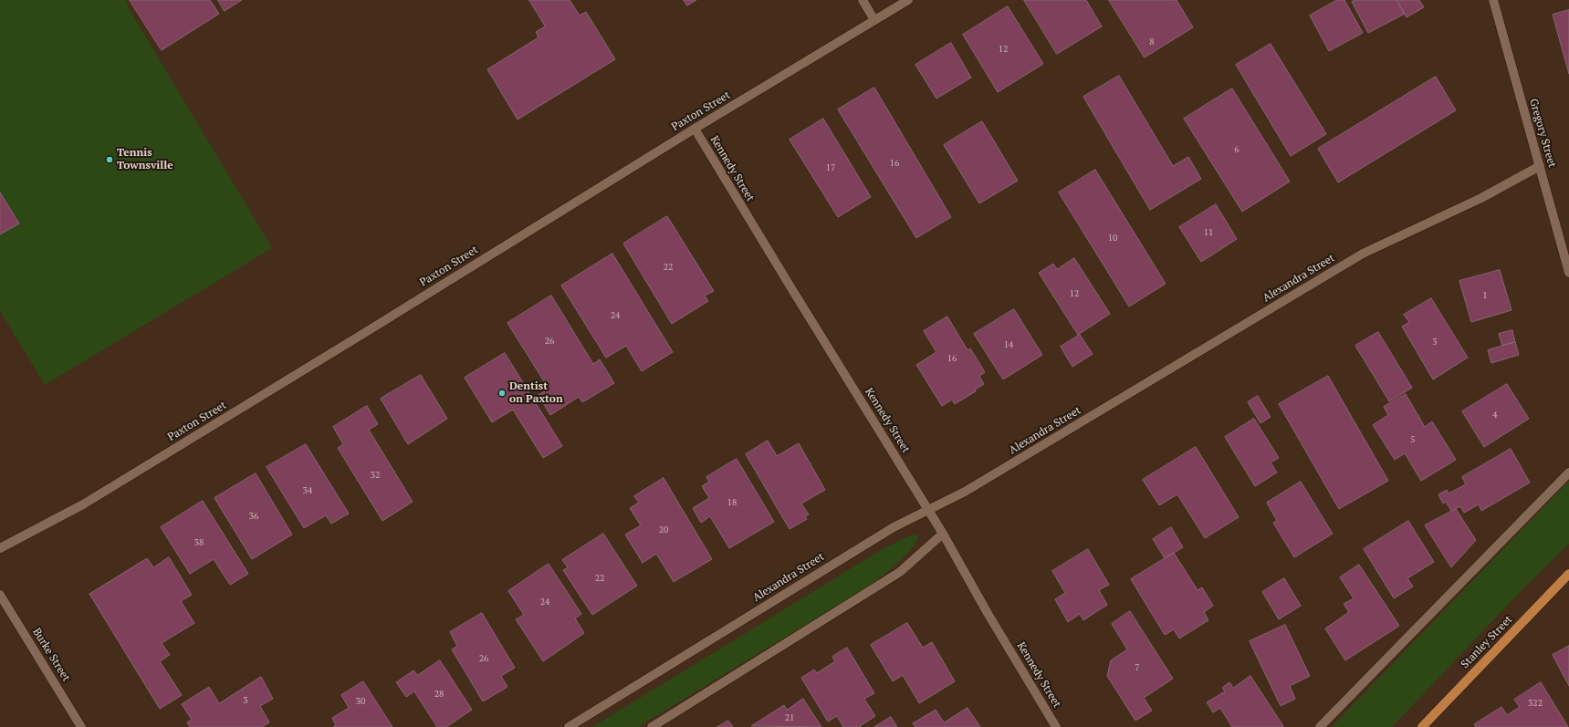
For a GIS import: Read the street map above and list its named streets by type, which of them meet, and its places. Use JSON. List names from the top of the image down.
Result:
{
  "streets": {
    "main road": ["Stanley Street"],
    "street": [
      "Paxton Street",
      "Gregory Street",
      "Kennedy Street",
      "Alexandra Street",
      "Burke Street"
    ]
  },
  "crossings": [
    ["Paxton Street", "Kennedy Street"],
    ["Gregory Street", "Alexandra Street"],
    ["Kennedy Street", "Alexandra Street"]
  ],
  "places": ["Tennis Townsville", "Dentist on Paxton"],
  "house_numbers": [
    "8",
    "12",
    "6",
    "16",
    "17",
    "11",
    "10",
    "22",
    "12",
    "1",
    "24",
    "26",
    "3",
    "14",
    "16",
    "4",
    "5",
    "32",
    "34",
    "18",
    "36",
    "20",
    "38",
    "22",
    "24",
    "26",
    "7",
    "28",
    "3",
    "30",
    "322",
    "21"
  ]
}
